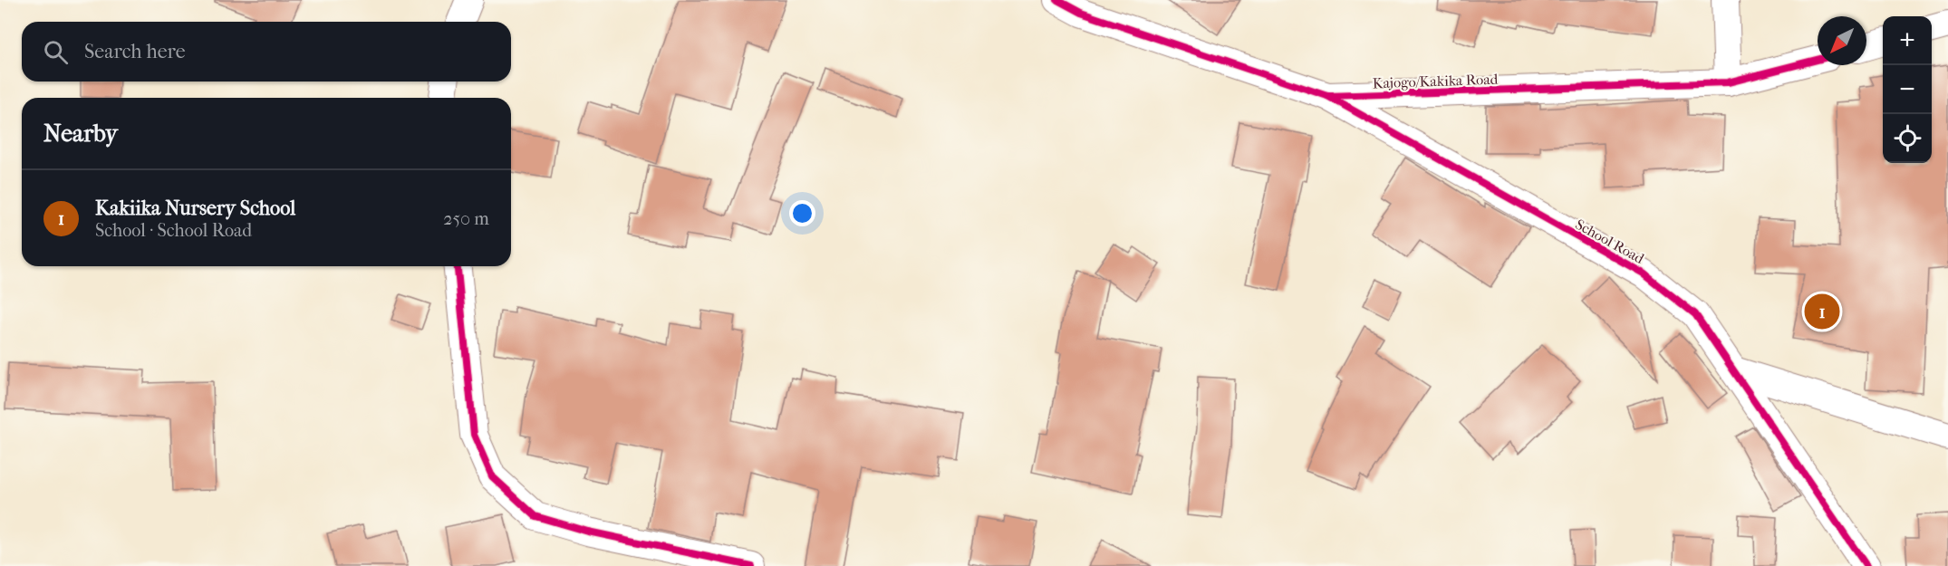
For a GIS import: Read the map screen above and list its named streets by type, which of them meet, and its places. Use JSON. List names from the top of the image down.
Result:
{
  "streets": {
    "street": ["Kajogo/Kakika Road", "School Road"]
  },
  "crossings": [
    ["Kajogo/Kakika Road", "School Road"]
  ],
  "north": "bottom left",
  "page": {
    "map_buttons": ["+", "−"],
    "search": "Search here",
    "heading": "Nearby",
    "list": [
      {
        "mark": "1",
        "name": "Kakiika Nursery School",
        "note": "School · School Road",
        "value": "250 m"
      }
    ],
    "pins": "1"
  }
}
